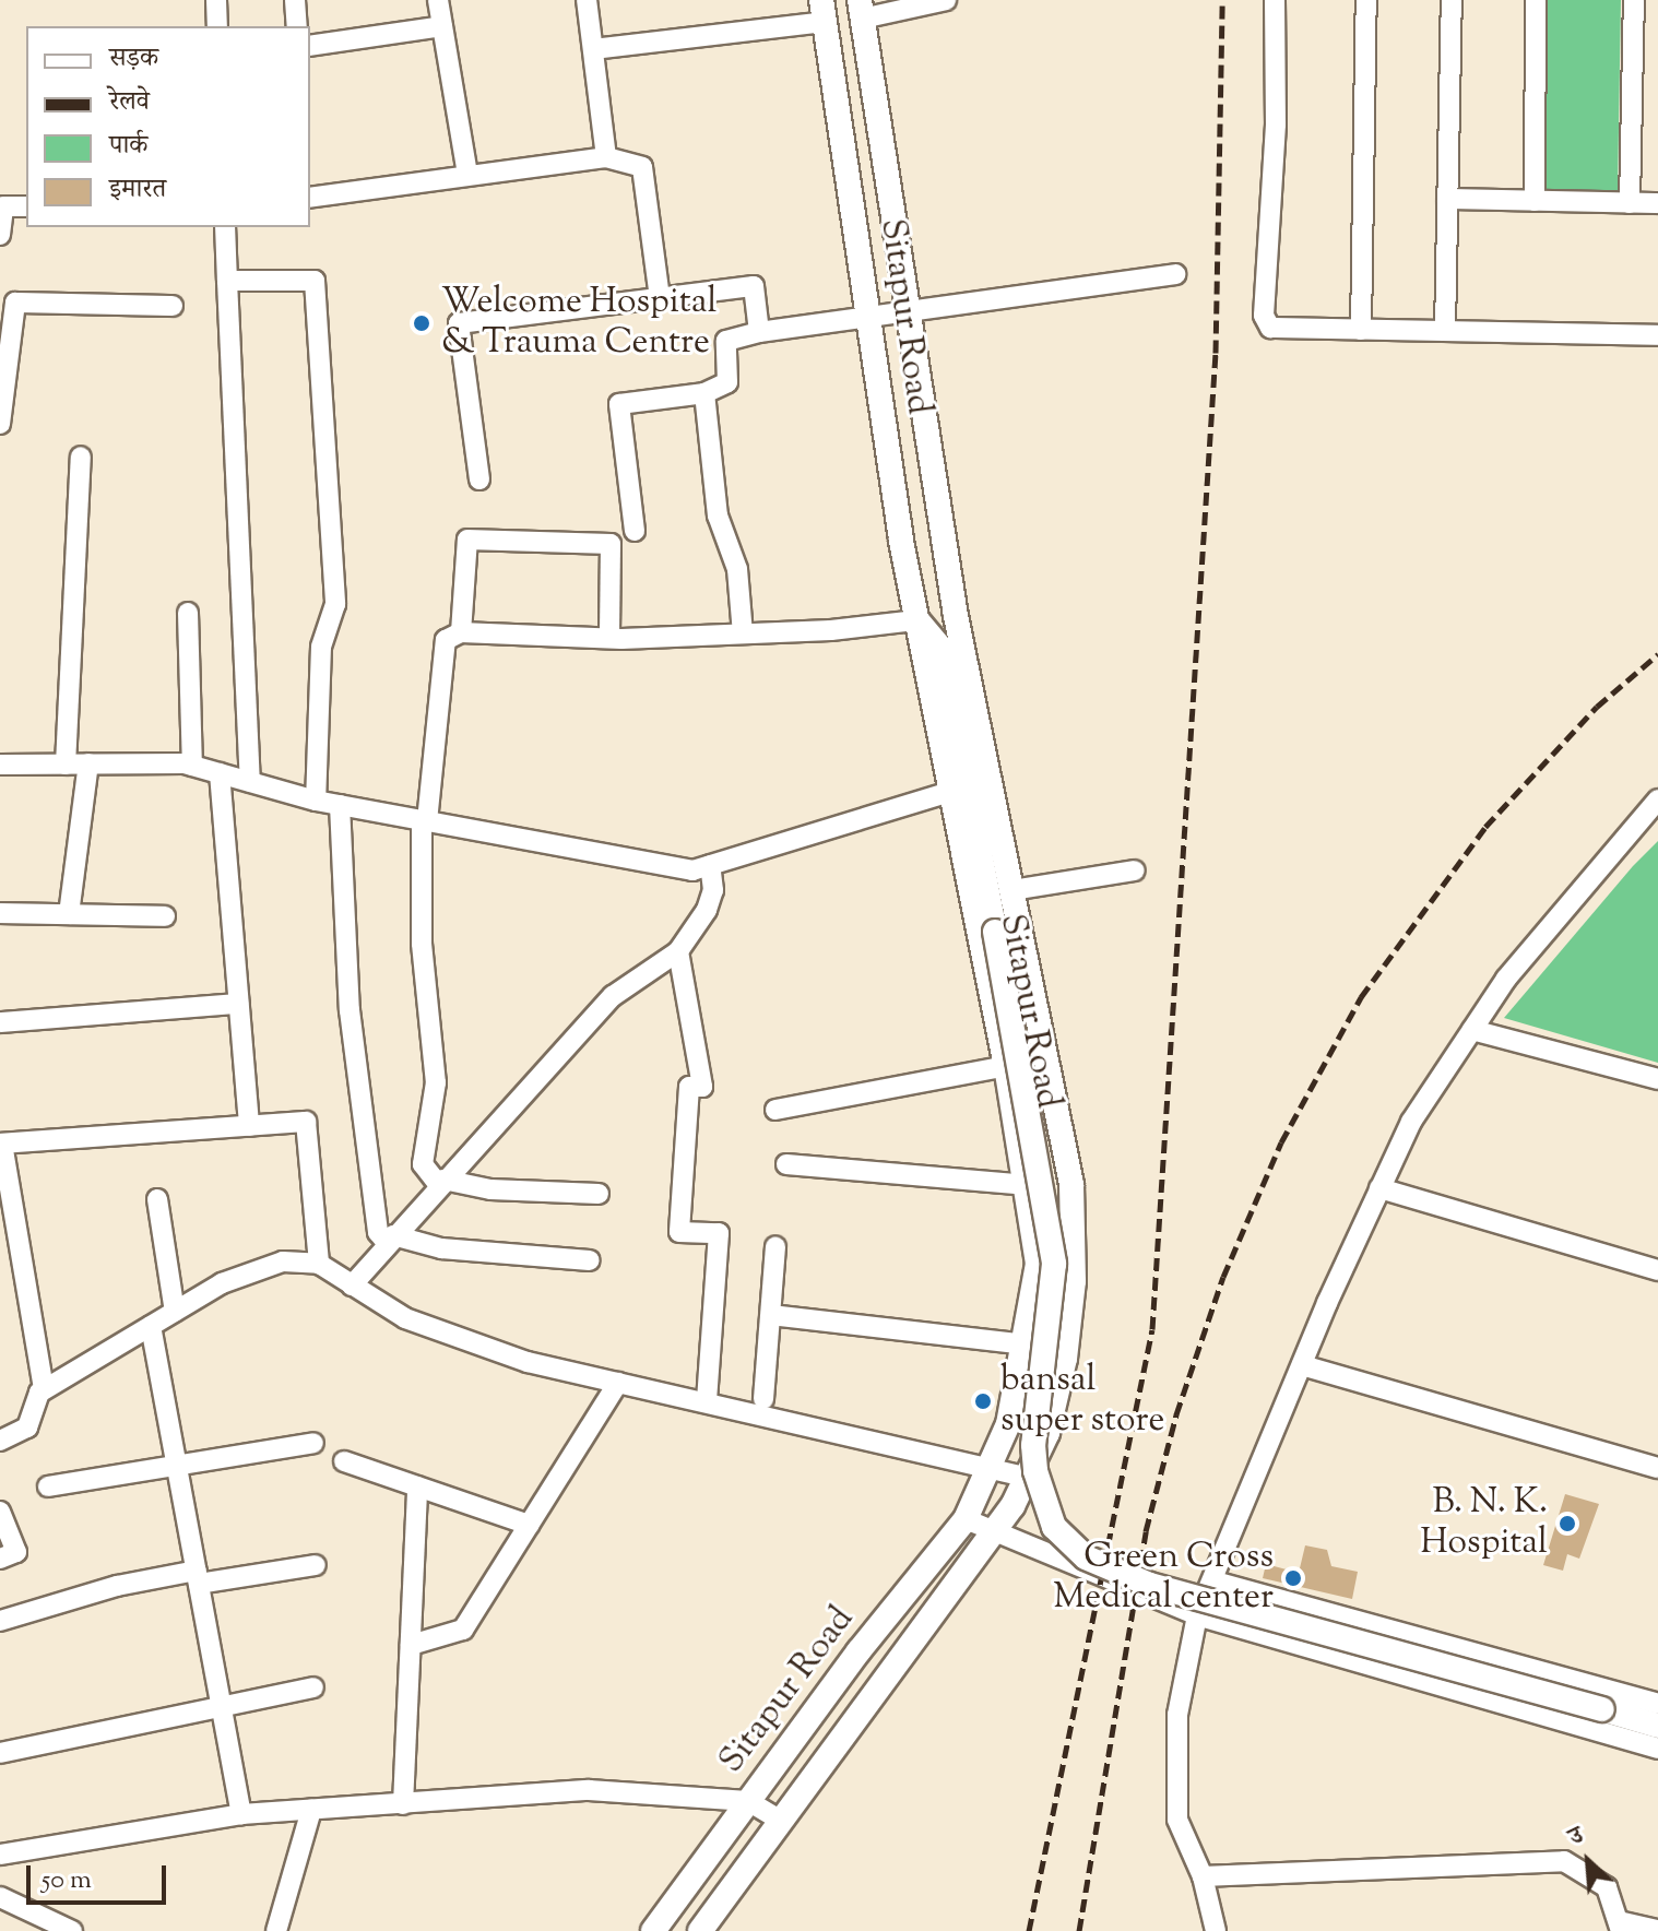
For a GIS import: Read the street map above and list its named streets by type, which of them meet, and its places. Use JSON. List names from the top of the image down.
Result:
{
  "streets": {
    "main road": ["Sitapur Road"]
  },
  "places": [
    "Welcome Hospital & Trauma Centre",
    "bansal super store",
    "B. N. K. Hospital",
    "Green Cross Medical center"
  ],
  "legend": [
    "सड़क",
    "रेलवे",
    "पार्क",
    "इमारत"
  ],
  "scale_bar": "50 m",
  "north": "top left"
}
